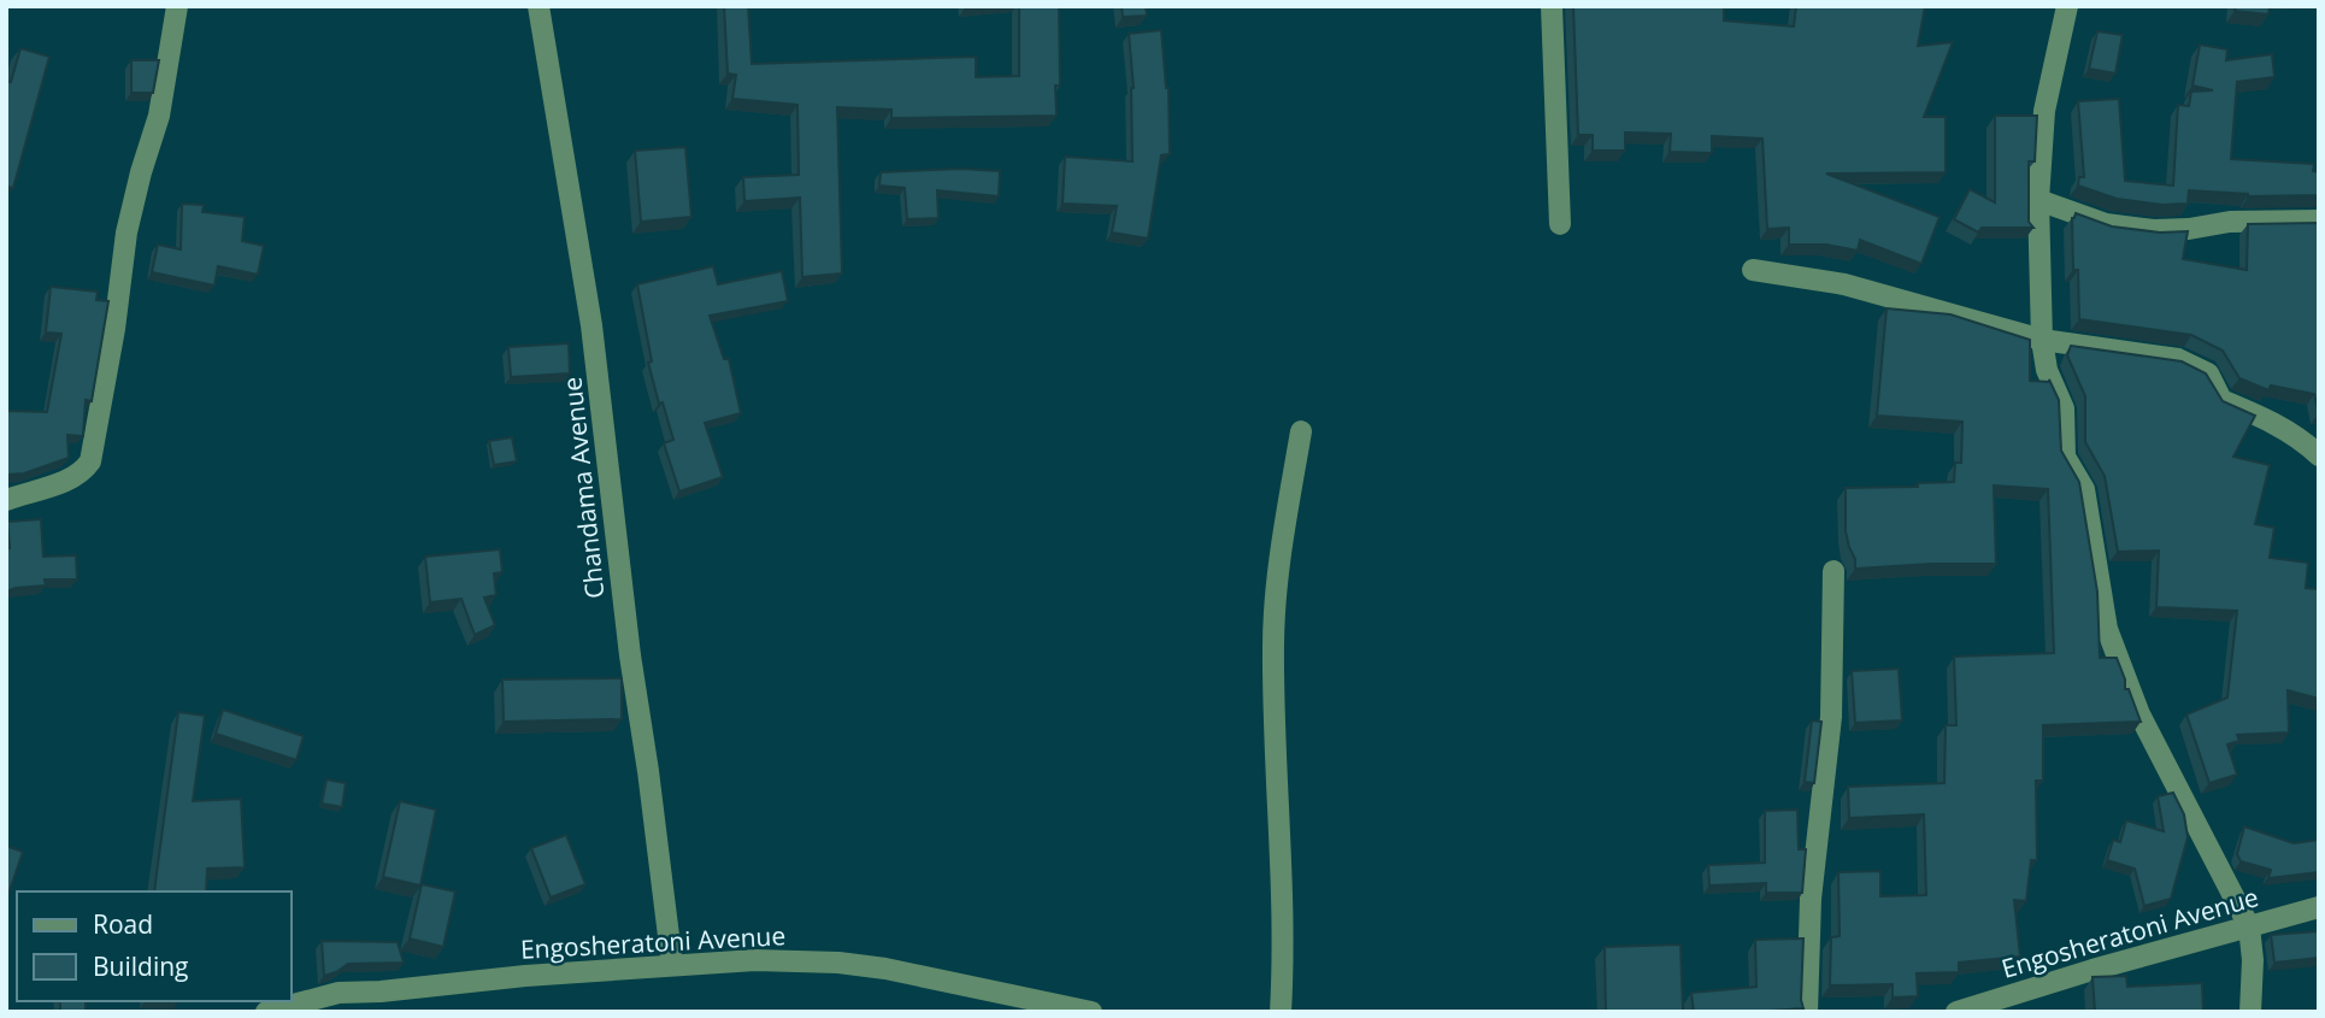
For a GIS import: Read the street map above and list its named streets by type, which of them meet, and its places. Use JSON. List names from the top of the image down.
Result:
{
  "streets": {
    "street": ["Chandama Avenue", "Engosheratoni Avenue"]
  },
  "crossings": [
    ["Chandama Avenue", "Engosheratoni Avenue"]
  ],
  "legend": ["Road", "Building"]
}
